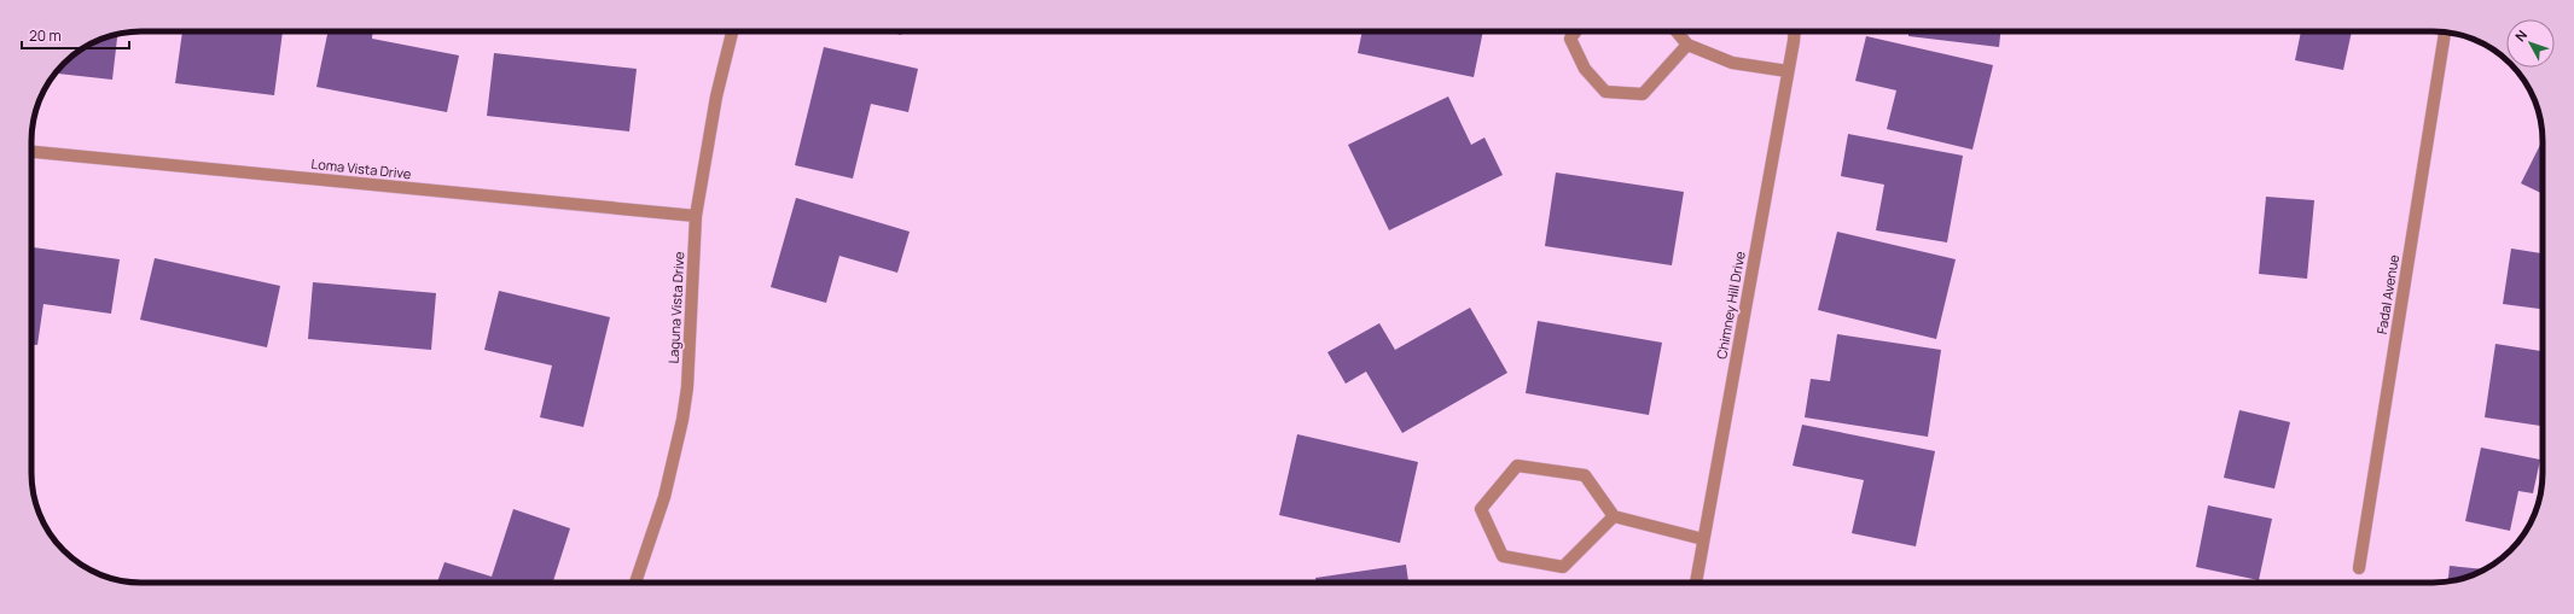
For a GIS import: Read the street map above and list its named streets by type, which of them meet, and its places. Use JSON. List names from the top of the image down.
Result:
{
  "streets": {
    "street": [
      "Loma Vista Drive",
      "Fadal Avenue",
      "Chimney Hill Drive",
      "Laguna Vista Drive"
    ]
  },
  "crossings": [
    ["Loma Vista Drive", "Laguna Vista Drive"]
  ],
  "scale_bar": "20 m",
  "north": "top left"
}
